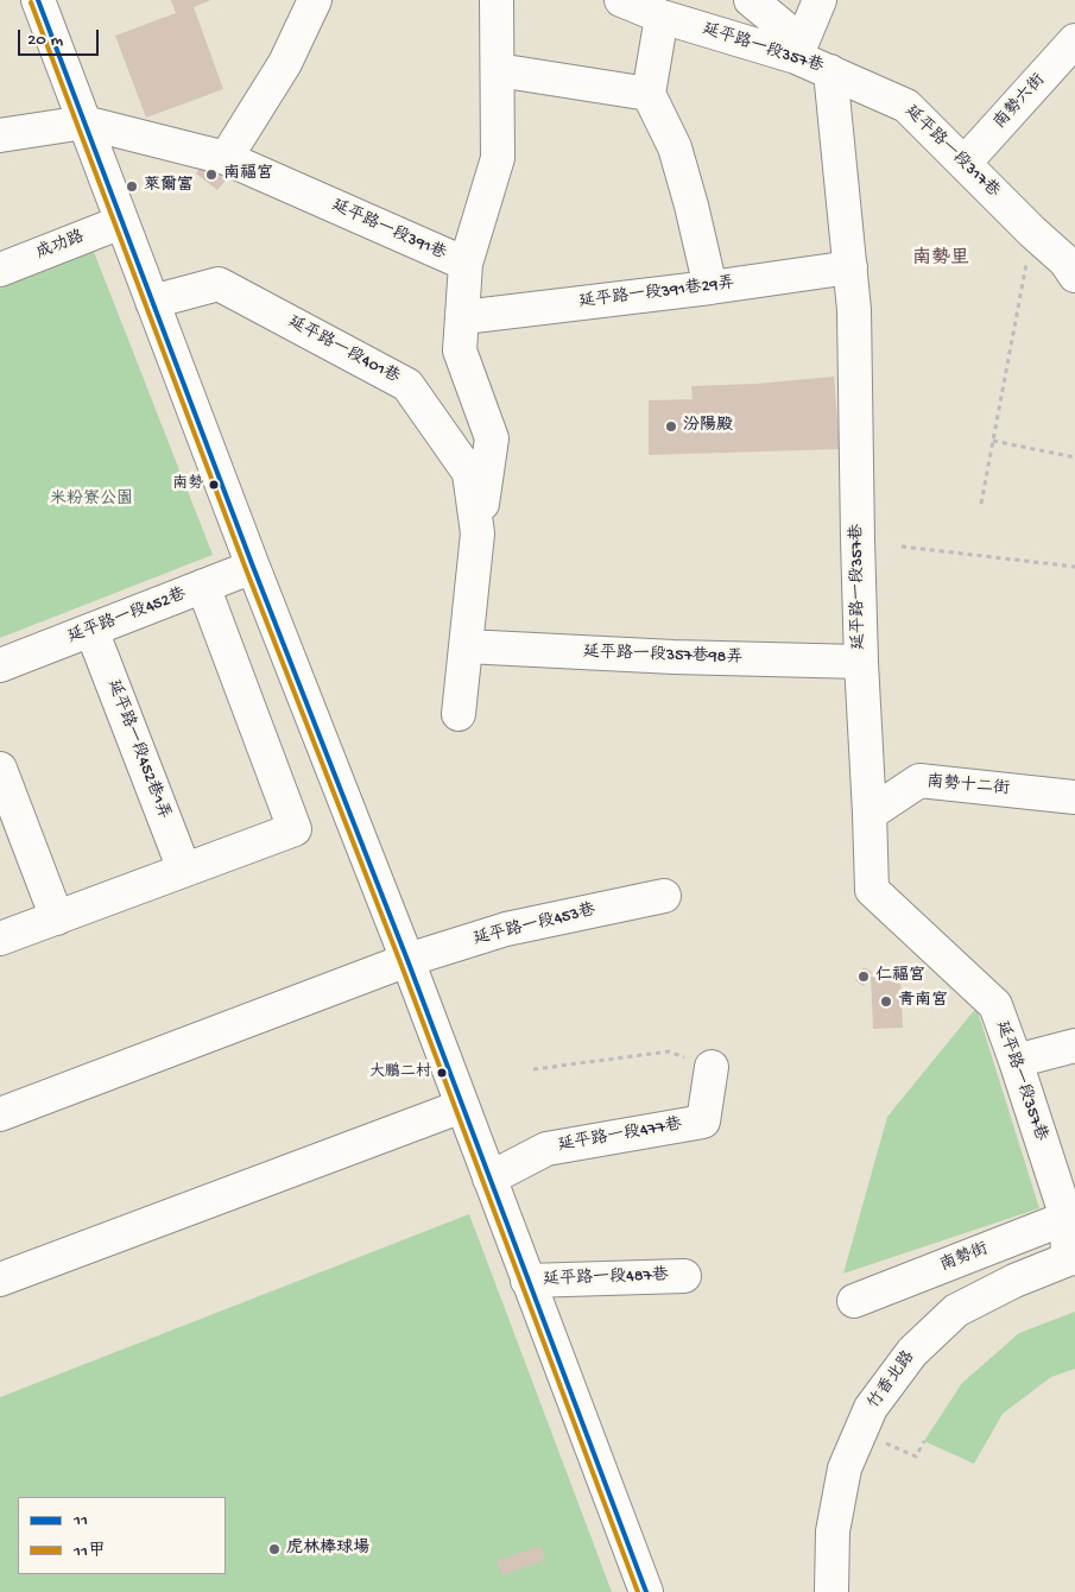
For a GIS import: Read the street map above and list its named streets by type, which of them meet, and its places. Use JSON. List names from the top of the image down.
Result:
{
  "streets": {
    "street": [
      "延平路一段357巷",
      "南勢六街",
      "延平路一段317巷",
      "延平路一段391巷",
      "成功路",
      "延平路一段391巷29弄",
      "延平路一段401巷",
      "延平路一段452巷",
      "延平路一段357巷98弄",
      "延平路一段452巷1弄",
      "南勢十二街",
      "延平路一段453巷",
      "延平路一段477巷",
      "南勢街",
      "延平路一段487巷",
      "竹香北路"
    ]
  },
  "crossings": [
    ["延平路一段357巷", "延平路一段317巷"],
    ["延平路一段357巷", "延平路一段391巷29弄"],
    ["延平路一段357巷", "延平路一段357巷98弄"],
    ["延平路一段357巷", "南勢十二街"],
    ["延平路一段357巷", "南勢街"],
    ["延平路一段357巷", "竹香北路"],
    ["南勢六街", "延平路一段317巷"],
    ["延平路一段391巷", "延平路一段391巷29弄"],
    ["延平路一段391巷", "延平路一段401巷"],
    ["延平路一段401巷", "延平路一段357巷98弄"],
    ["延平路一段452巷", "延平路一段452巷1弄"]
  ],
  "districts": ["南勢里"],
  "parks": ["米粉寮公園"],
  "places": [
    "南福宮",
    "萊爾富",
    "汾陽殿",
    "南勢",
    "仁福宫",
    "青南宫",
    "大鵬二村",
    "虎林棒球場"
  ],
  "lines": ["transit line 11", "transit line 11甲"],
  "legend": ["11", "11甲"],
  "scale_bar": "20 m"
}
